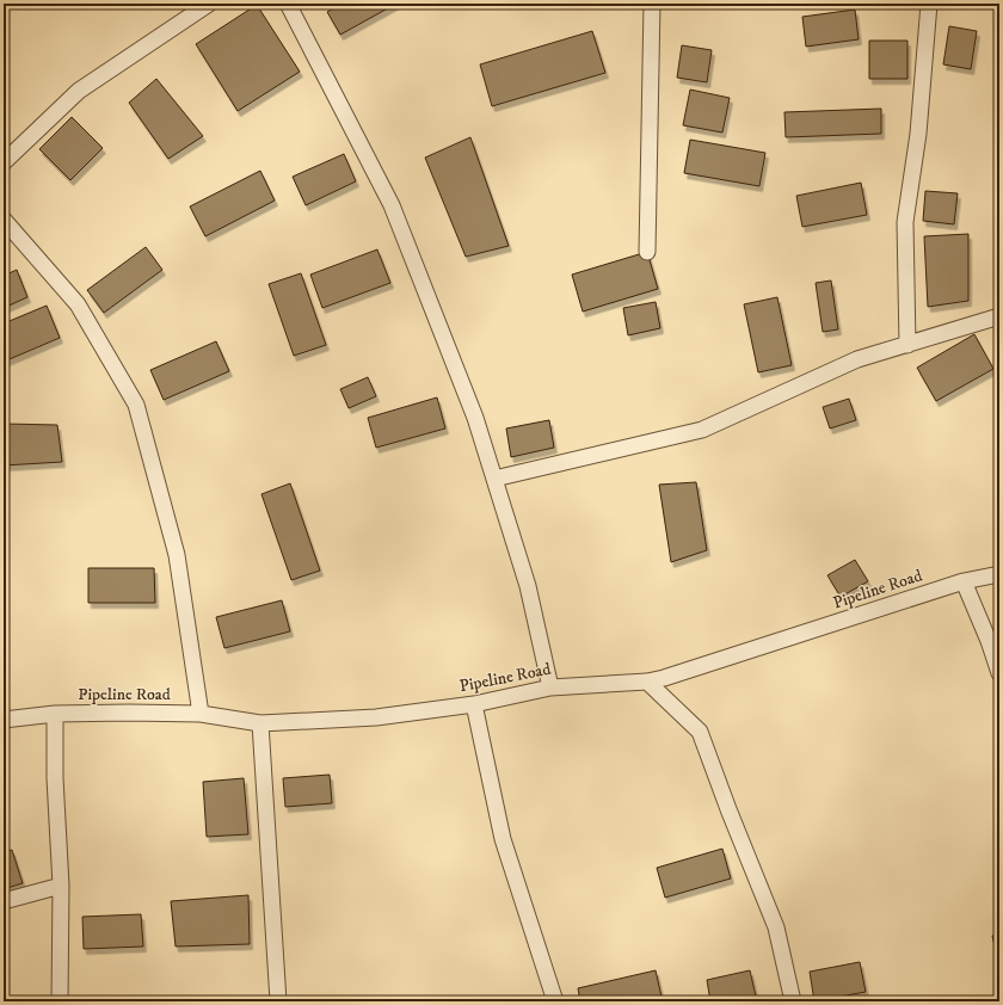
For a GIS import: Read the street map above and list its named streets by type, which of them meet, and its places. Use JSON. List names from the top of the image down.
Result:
{
  "streets": {
    "street": ["Pipeline Road"]
  }
}
